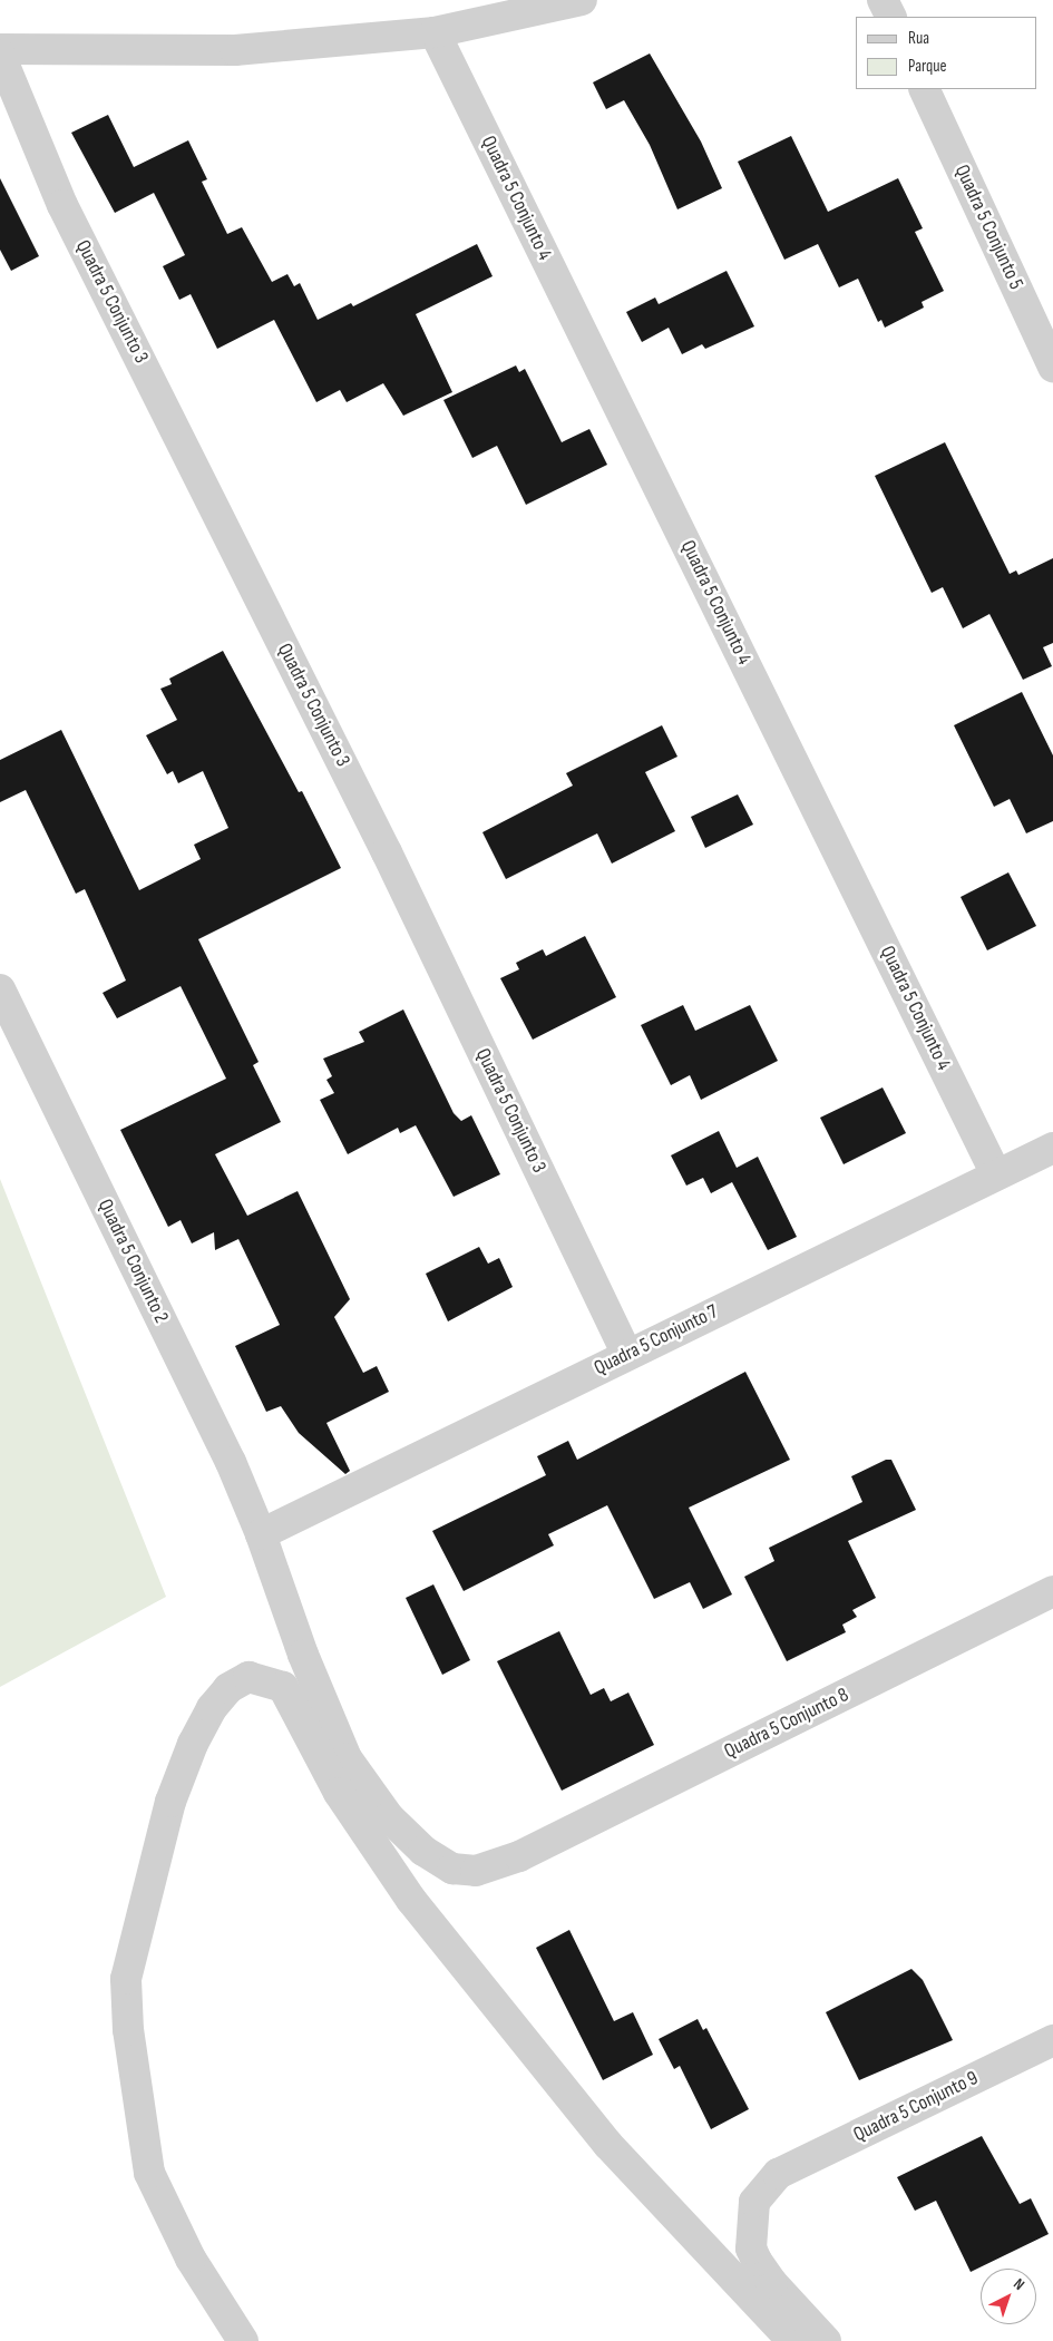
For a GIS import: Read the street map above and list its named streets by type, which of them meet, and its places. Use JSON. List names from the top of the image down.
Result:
{
  "streets": {
    "street": [
      "Quadra 5 Conjunto 4",
      "Quadra 5 Conjunto 5",
      "Quadra 5 Conjunto 3",
      "Quadra 5 Conjunto 2",
      "Quadra 5 Conjunto 7",
      "Quadra 5 Conjunto 8",
      "Quadra 5 Conjunto 9"
    ]
  },
  "crossings": [
    ["Quadra 5 Conjunto 4", "Quadra 5 Conjunto 7"],
    ["Quadra 5 Conjunto 3", "Quadra 5 Conjunto 7"],
    ["Quadra 5 Conjunto 2", "Quadra 5 Conjunto 7"],
    ["Quadra 5 Conjunto 2", "Quadra 5 Conjunto 8"]
  ],
  "legend": ["Rua", "Parque"],
  "north": "top right"
}
